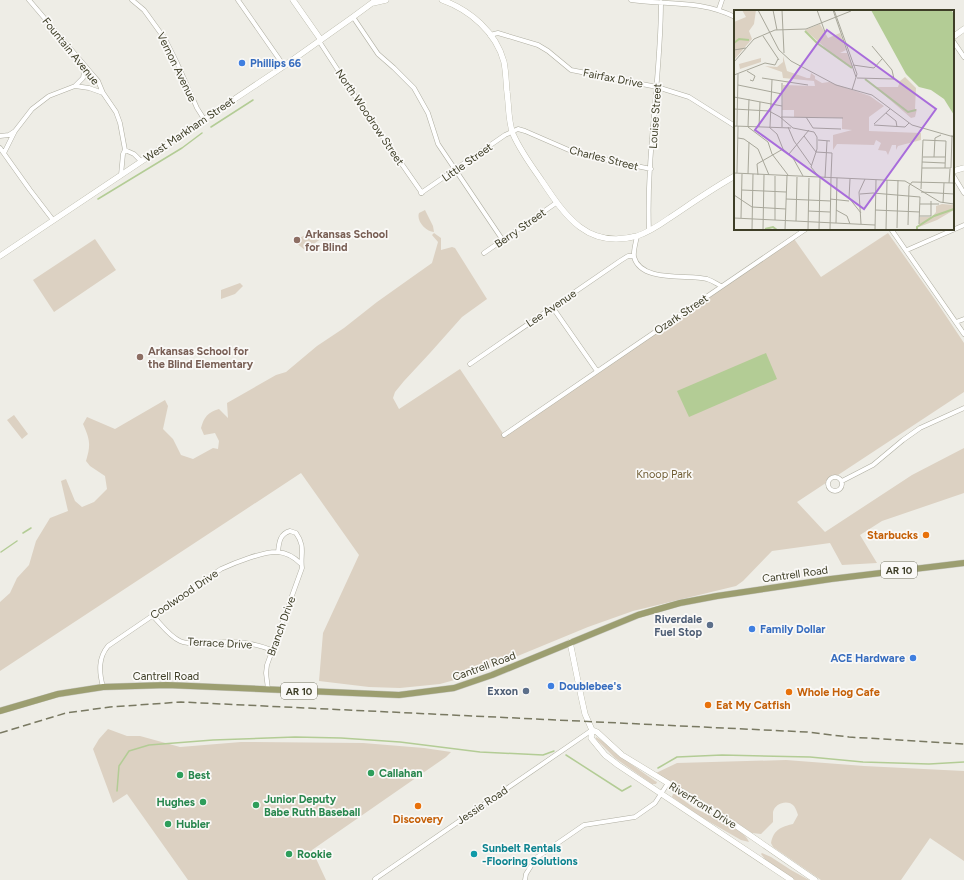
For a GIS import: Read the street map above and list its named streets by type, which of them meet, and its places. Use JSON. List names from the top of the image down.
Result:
{
  "streets": {
    "main road": ["AR 10", "Cantrell Road"],
    "street": [
      "Fountain Avenue",
      "Vernon Avenue",
      "Fairfax Drive",
      "Louise Street",
      "North Woodrow Street",
      "West Markham Street",
      "Charles Street",
      "Little Street",
      "Berry Street",
      "Lee Avenue",
      "Ozark Street",
      "Coolwood Drive",
      "Branch Drive",
      "Terrace Drive",
      "Jessie Road",
      "Riverfront Drive"
    ]
  },
  "crossings": [
    ["Fountain Avenue", "West Markham Street"],
    ["Vernon Avenue", "West Markham Street"],
    ["Fairfax Drive", "Louise Street"],
    ["Louise Street", "Charles Street"],
    ["North Woodrow Street", "West Markham Street"],
    ["North Woodrow Street", "Little Street"],
    ["Charles Street", "Little Street"],
    ["Cantrell Road", "Coolwood Drive"],
    ["Cantrell Road", "Branch Drive"],
    ["Cantrell Road", "Riverfront Drive"],
    ["Coolwood Drive", "Branch Drive"],
    ["Coolwood Drive", "Terrace Drive"],
    ["Branch Drive", "Terrace Drive"],
    ["Jessie Road", "Riverfront Drive"]
  ],
  "parks": ["Knoop Park"],
  "places": [
    "Phillips 66",
    "Arkansas School for Blind",
    "Arkansas School for the Blind Elementary",
    "Starbucks",
    "Riverdale Fuel Stop",
    "Family Dollar",
    "ACE Hardware",
    "Doublebee's",
    "Exxon",
    "Whole Hog Cafe",
    "Eat My Catfish",
    "Callahan",
    "Best",
    "Hughes",
    "Junior Deputy Babe Ruth Baseball",
    "Discovery",
    "Hubler",
    "Rookie",
    "Sunbelt Rentals -Flooring Solutions"
  ]
}
